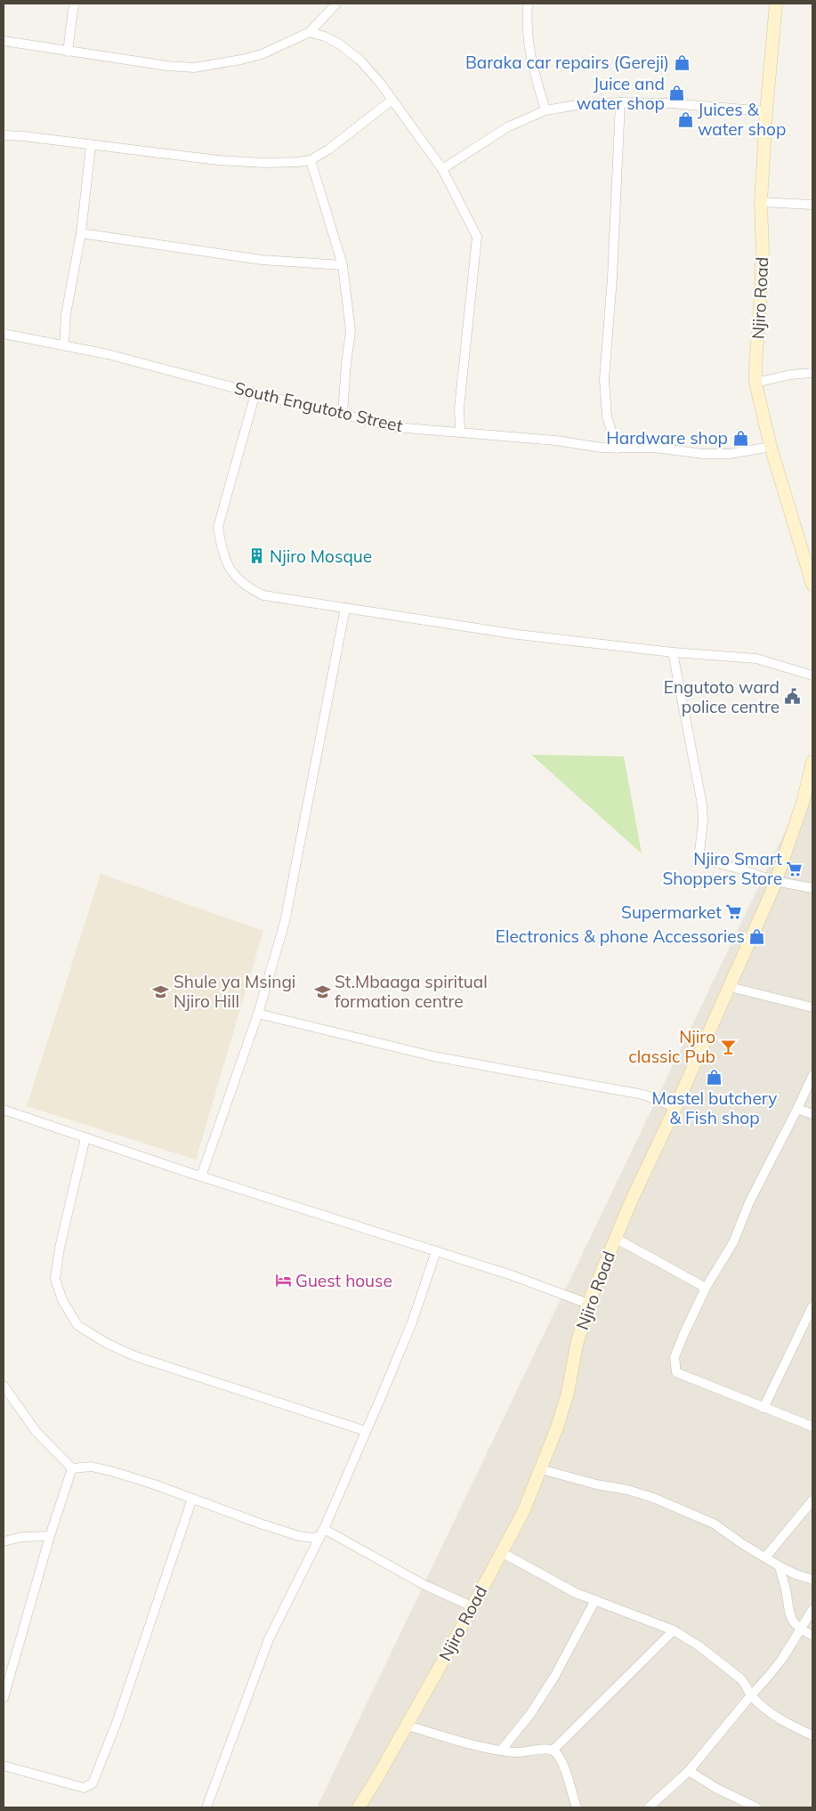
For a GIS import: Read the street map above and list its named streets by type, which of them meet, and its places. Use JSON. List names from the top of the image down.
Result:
{
  "streets": {
    "street": ["Njiro Road", "South Engutoto Street"]
  },
  "crossings": [
    ["Njiro Road", "South Engutoto Street"]
  ],
  "places": {
    "shop": [
      "Baraka car repairs (Gereji)",
      "Juice and water shop",
      "Juices & water shop",
      "Hardware shop",
      "Electronics & phone Accessories",
      "Mastel butchery & Fish shop"
    ],
    "building": ["Njiro Mosque"],
    "public building": ["Engutoto ward police centre"],
    "supermarket": ["Njiro Smart Shoppers Store", "Supermarket"],
    "school or university": ["Shule ya Msingi Njiro Hill", "St.Mbaaga spiritual formation centre"],
    "bar": ["Njiro classic Pub"],
    "hotel": ["Guest house"]
  }
}
